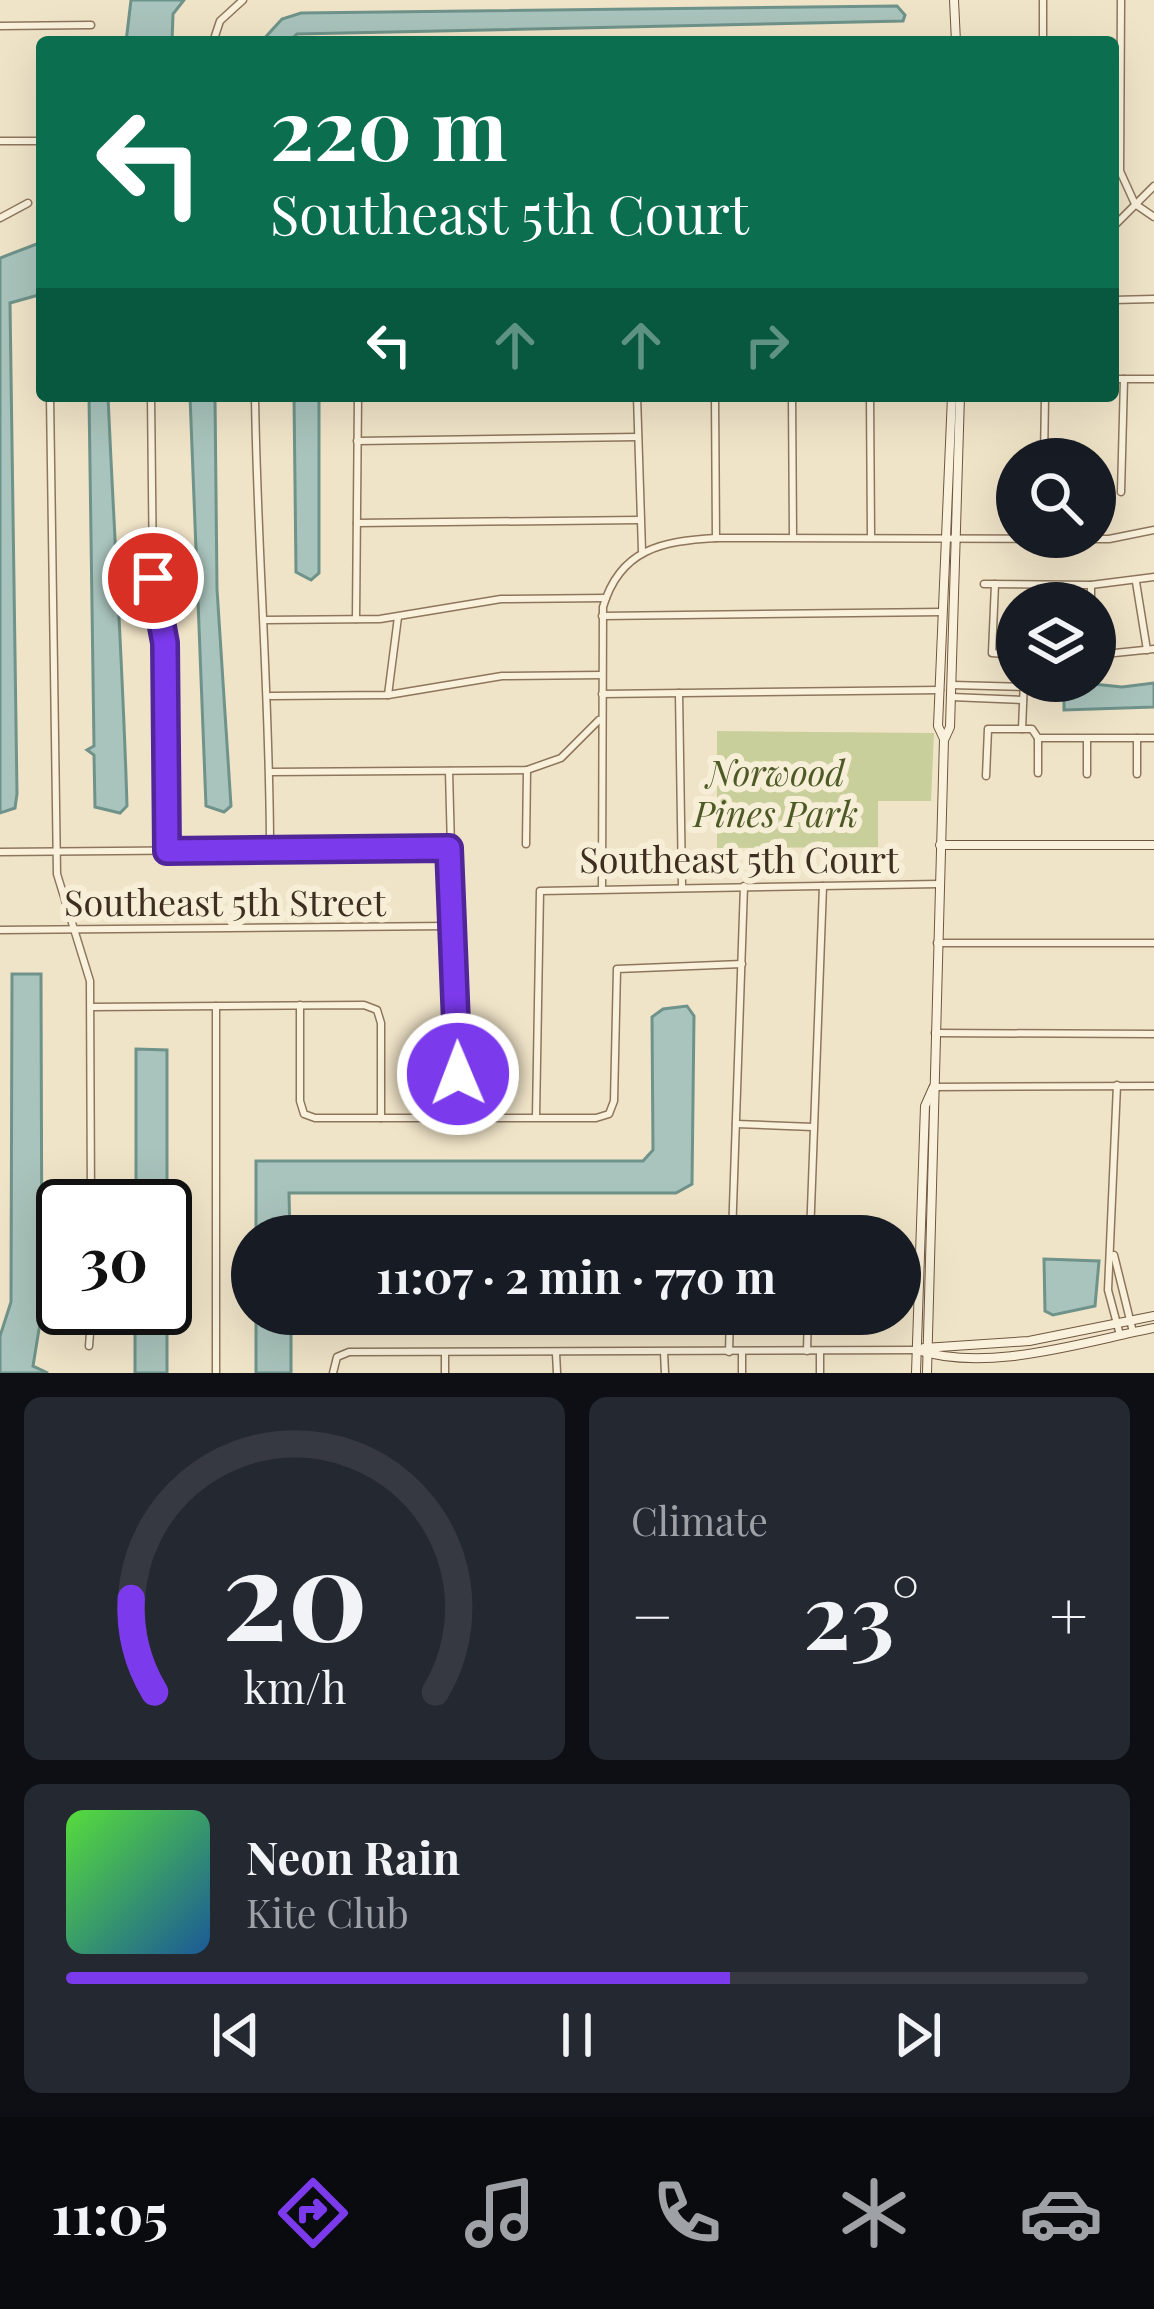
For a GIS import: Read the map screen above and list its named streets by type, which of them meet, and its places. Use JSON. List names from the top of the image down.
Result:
{
  "streets": {
    "street": ["Southeast 5th Court", "Southeast 5th Street"]
  },
  "parks": ["Norwood Pines Park"],
  "page": {
    "turn": ["220 m", "Southeast 5th Court"],
    "limit": "30",
    "trip": "11:07 · 2 min · 770 m",
    "tile": "Climate",
    "heat": ["−", "23°", "+"],
    "song": ["Neon Rain", "Kite Club"],
    "tabs": "11:05",
    "gauge": ["20", "km/h"]
  }
}
